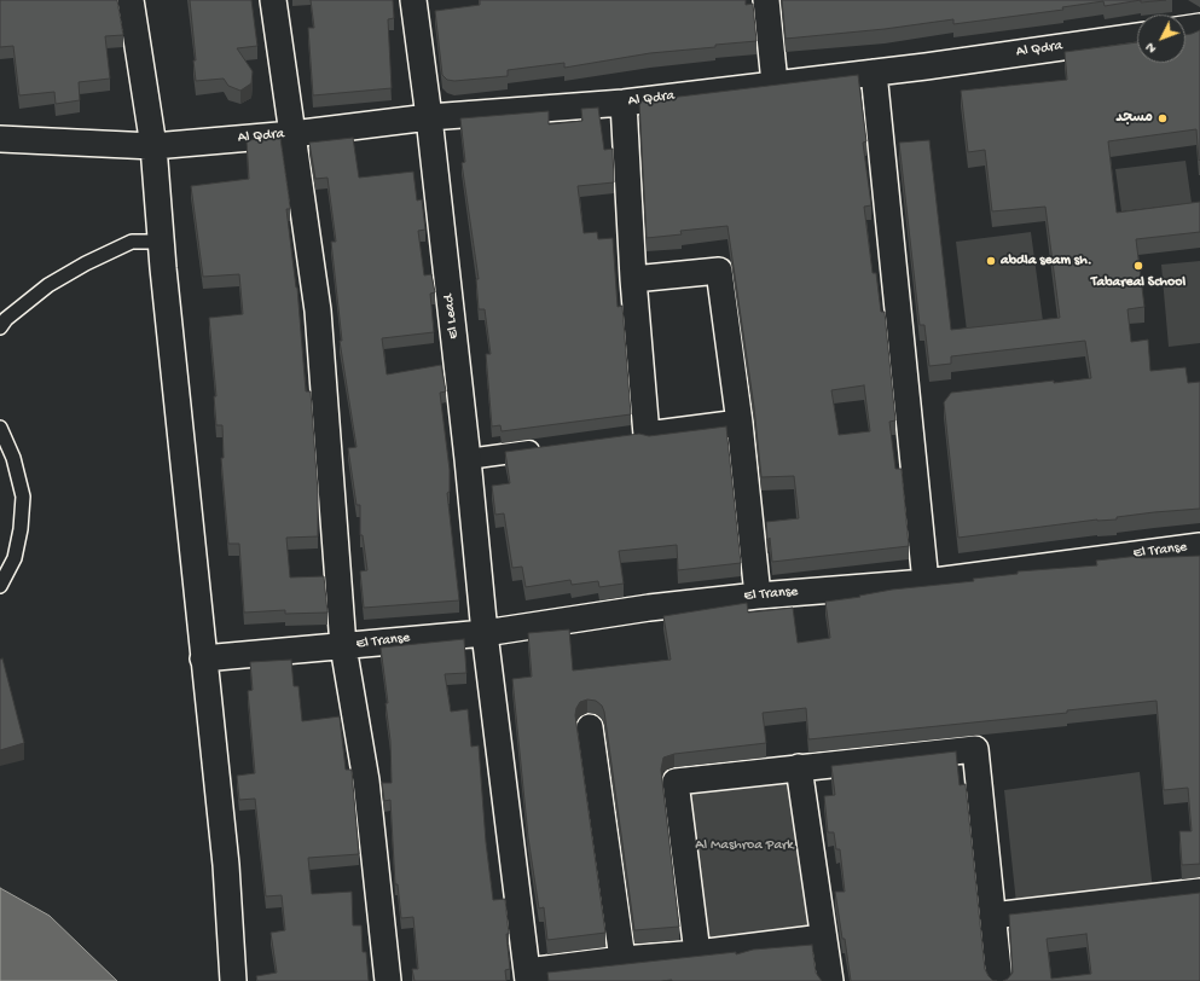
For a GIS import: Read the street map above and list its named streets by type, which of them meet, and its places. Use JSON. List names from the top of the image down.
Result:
{
  "streets": {
    "street": ["Al Qdra", "El Lead", "El Transe"]
  },
  "crossings": [
    ["Al Qdra", "El Lead"],
    ["El Lead", "El Transe"]
  ],
  "parks": ["Al Mashroa Park"],
  "places": ["مسجد", "abdla seam sh.", "Tabareal School"],
  "north": "bottom left"
}
